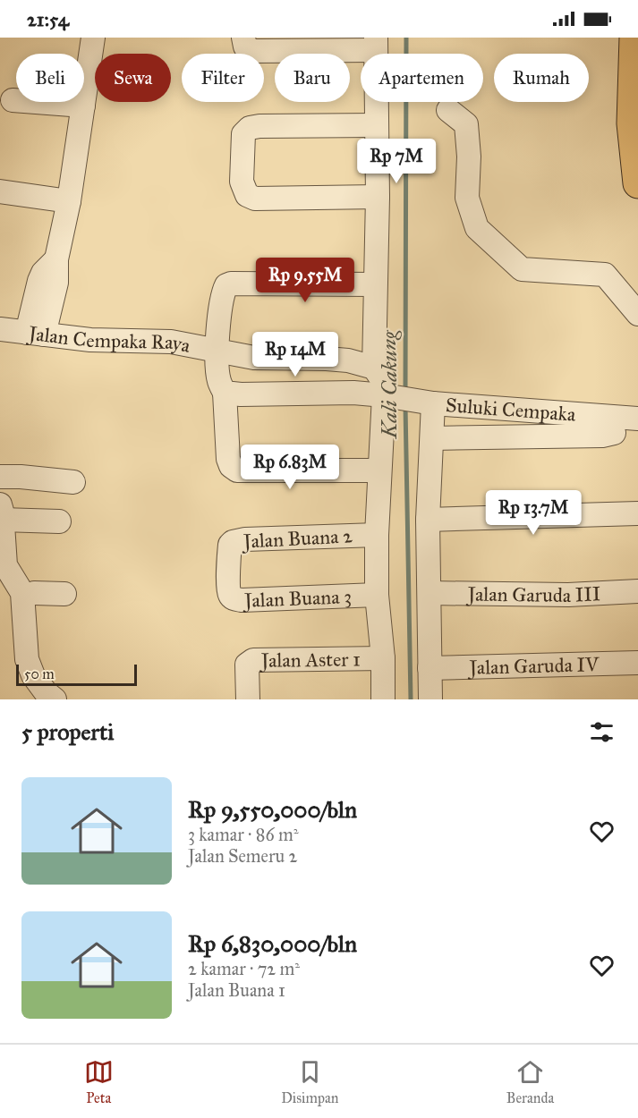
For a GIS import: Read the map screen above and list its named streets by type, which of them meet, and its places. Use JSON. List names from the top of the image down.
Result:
{
  "streets": {
    "street": [
      "Jalan Cempaka Raya",
      "Suluki Cempaka",
      "Jalan Buana 2",
      "Jalan Garuda III",
      "Jalan Buana 3",
      "Jalan Aster 1",
      "Jalan Garuda IV"
    ]
  },
  "crossings": [
    ["Jalan Buana 2", "Jalan Buana 3"]
  ],
  "water": ["Kali Cakung"],
  "scale_bar": "50 m",
  "page": {
    "status": "21:54",
    "chip": [
      "Beli",
      "Sewa",
      "Filter",
      "Baru",
      "Apartemen",
      "Rumah"
    ],
    "price": [
      "Rp 7M",
      "Rp 9.55M",
      "Rp 14M",
      "Rp 6.83M",
      "Rp 13.7M"
    ],
    "scale": "50 m",
    "heading": "5 properti",
    "list": [
      {
        "name": "Rp 9,550,000/bln",
        "note": "3 kamar · 86 m² · Jalan Semeru 2"
      },
      {
        "name": "Rp 6,830,000/bln",
        "note": "2 kamar · 72 m² · Jalan Buana 1"
      }
    ],
    "tabs": ["Peta", "Disimpan", "Beranda"]
  }
}
